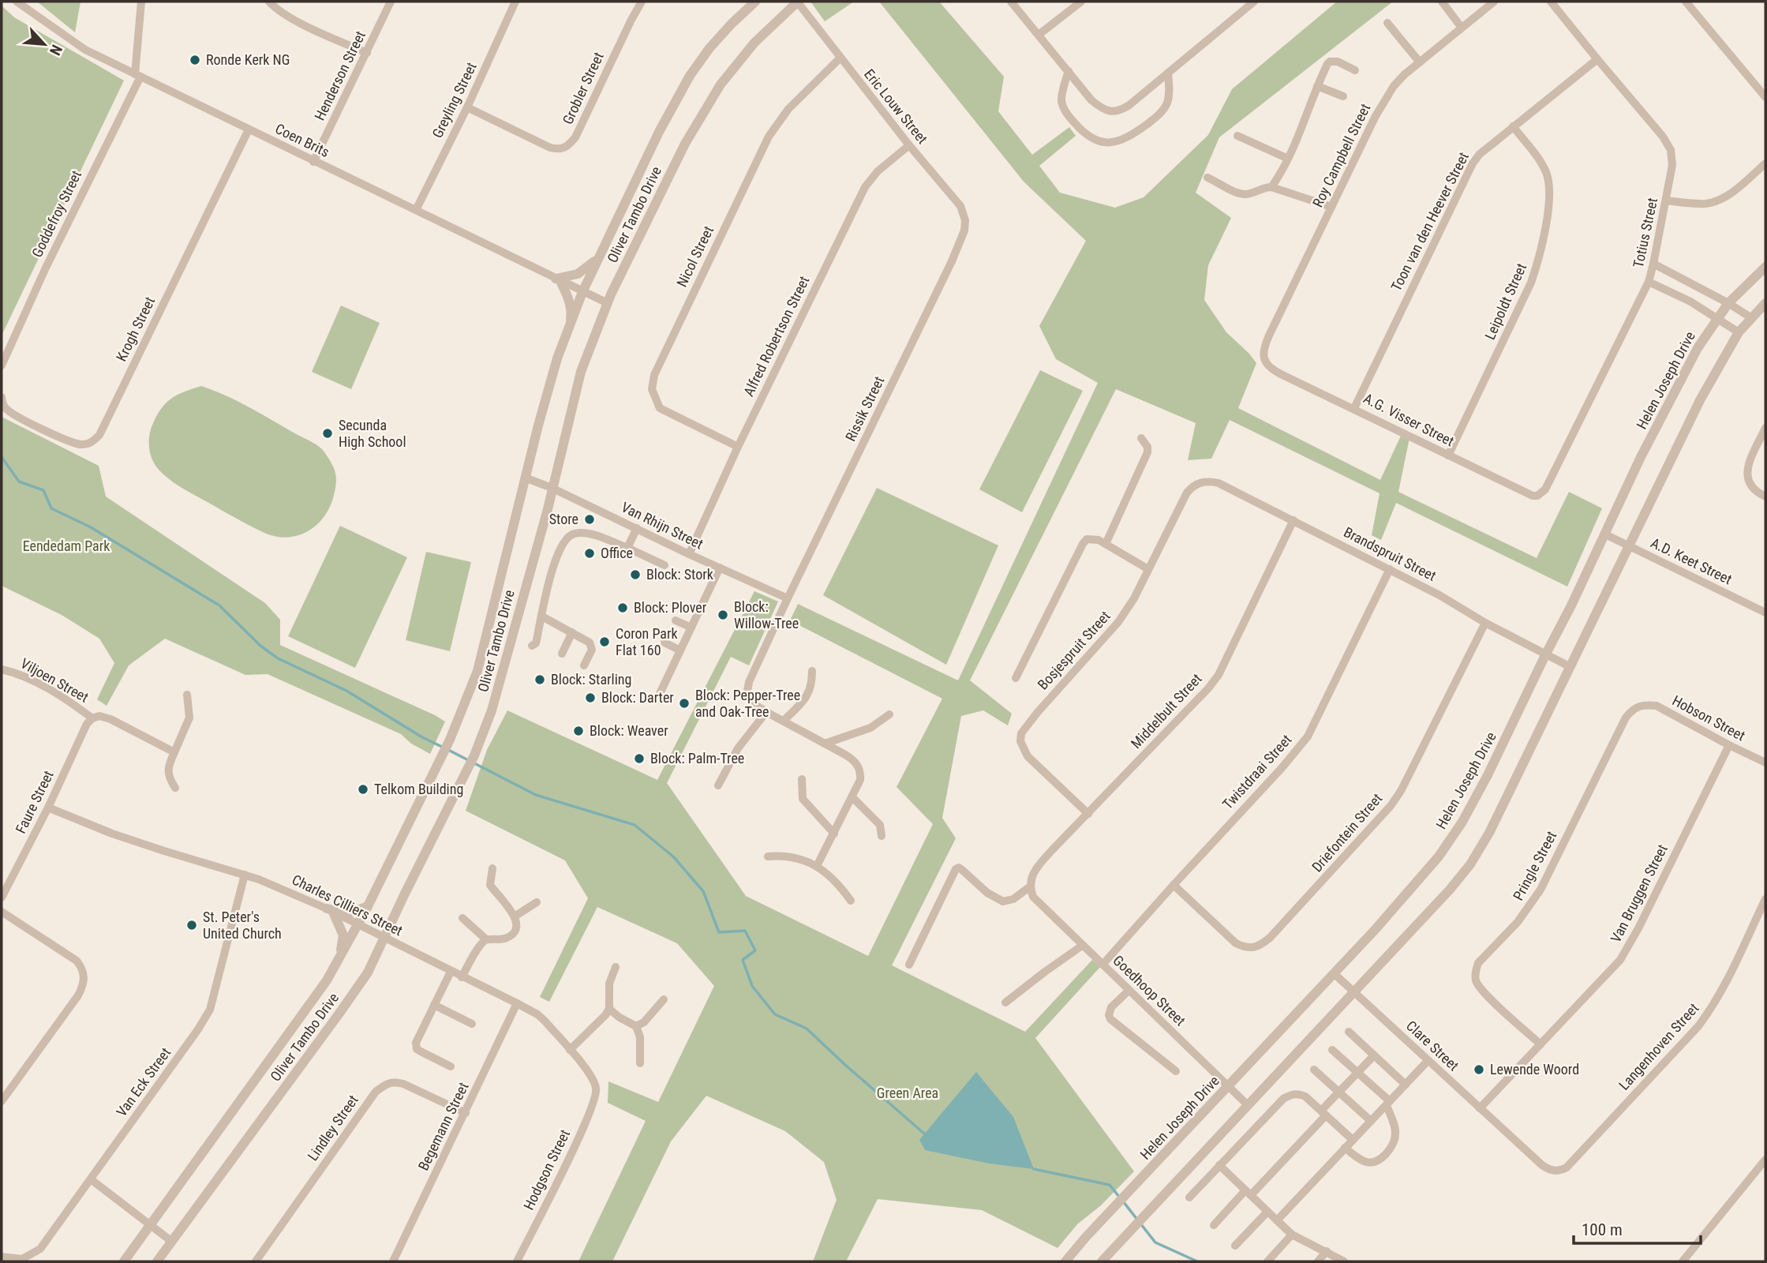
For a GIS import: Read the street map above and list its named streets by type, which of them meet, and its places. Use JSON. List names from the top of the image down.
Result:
{
  "streets": {
    "street": [
      "Henderson Street",
      "Grobler Street",
      "Greyling Street",
      "Eric Louw Street",
      "Coen Brits",
      "Roy Campbell Street",
      "Goddefroy Street",
      "Oliver Tambo Drive",
      "Toon van den Heever Street",
      "Totius Street",
      "Nicol Street",
      "Leipoldt Street",
      "Krogh Street",
      "Alfred Robertson Street",
      "Helen Joseph Drive",
      "Rissik Street",
      "A.G. Visser Street",
      "Van Rhijn Street",
      "Brandspruit Street",
      "A.D. Keet Street",
      "Bosjespruit Street",
      "Viljoen Street",
      "Middelbult Street",
      "Hobson Street",
      "Twistdraai Street",
      "Faure Street",
      "Driefontein Street",
      "Pringle Street",
      "Van Bruggen Street",
      "Charles Cilliers Street",
      "Goedhoop Street",
      "Clare Street",
      "Langenhoven Street",
      "Van Eck Street",
      "Begemann Street",
      "Lindley Street",
      "Hodgson Street"
    ]
  },
  "crossings": [
    ["Henderson Street", "Coen Brits"],
    ["Grobler Street", "Greyling Street"],
    ["Greyling Street", "Coen Brits"],
    ["Eric Louw Street", "Oliver Tambo Drive"],
    ["Eric Louw Street", "Nicol Street"],
    ["Eric Louw Street", "Alfred Robertson Street"],
    ["Eric Louw Street", "Rissik Street"],
    ["Coen Brits", "Goddefroy Street"],
    ["Coen Brits", "Oliver Tambo Drive"],
    ["Coen Brits", "Krogh Street"],
    ["Roy Campbell Street", "A.G. Visser Street"],
    ["Oliver Tambo Drive", "Van Rhijn Street"],
    ["Oliver Tambo Drive", "Charles Cilliers Street"],
    ["Toon van den Heever Street", "Totius Street"],
    ["Toon van den Heever Street", "Leipoldt Street"],
    ["Toon van den Heever Street", "A.G. Visser Street"],
    ["Totius Street", "A.G. Visser Street"],
    ["Nicol Street", "Alfred Robertson Street"],
    ["Leipoldt Street", "A.G. Visser Street"],
    ["Alfred Robertson Street", "Van Rhijn Street"],
    ["Helen Joseph Drive", "Brandspruit Street"],
    ["Helen Joseph Drive", "A.D. Keet Street"],
    ["Helen Joseph Drive", "Goedhoop Street"],
    ["Helen Joseph Drive", "Clare Street"],
    ["Rissik Street", "Van Rhijn Street"],
    ["Brandspruit Street", "Bosjespruit Street"],
    ["Brandspruit Street", "Middelbult Street"],
    ["Brandspruit Street", "Twistdraai Street"],
    ["Brandspruit Street", "Driefontein Street"],
    ["Bosjespruit Street", "Middelbult Street"],
    ["Viljoen Street", "Faure Street"],
    ["Middelbult Street", "Goedhoop Street"],
    ["Hobson Street", "Pringle Street"],
    ["Hobson Street", "Van Bruggen Street"],
    ["Twistdraai Street", "Driefontein Street"],
    ["Twistdraai Street", "Goedhoop Street"],
    ["Faure Street", "Charles Cilliers Street"],
    ["Pringle Street", "Van Bruggen Street"],
    ["Van Bruggen Street", "Clare Street"],
    ["Charles Cilliers Street", "Van Eck Street"],
    ["Charles Cilliers Street", "Begemann Street"],
    ["Charles Cilliers Street", "Hodgson Street"],
    ["Clare Street", "Langenhoven Street"],
    ["Begemann Street", "Lindley Street"]
  ],
  "parks": ["Eendedam Park", "Green Area"],
  "places": [
    "Ronde Kerk NG",
    "Secunda High School",
    "Store",
    "Office",
    "Block: Stork",
    "Block: Plover",
    "Block: Willow-Tree",
    "Coron Park Flat 160",
    "Block: Starling",
    "Block: Darter",
    "Block: Pepper-Tree and Oak-Tree",
    "Block: Weaver",
    "Block: Palm-Tree",
    "Telkom Building",
    "St. Peter's United Church",
    "Lewende Woord"
  ],
  "scale_bar": "100 m",
  "north": "bottom right"
}
